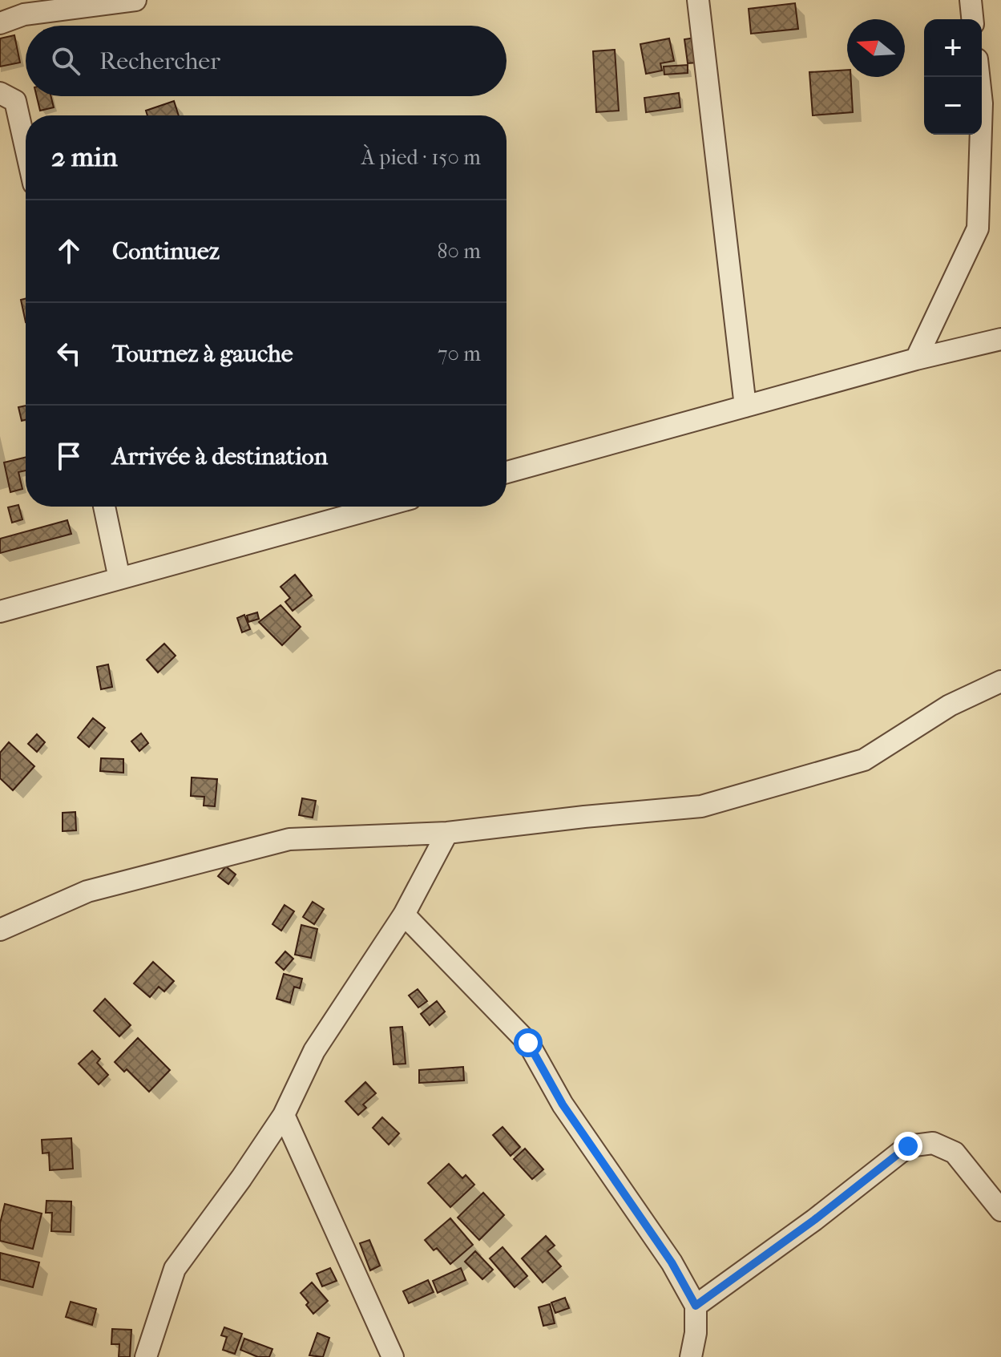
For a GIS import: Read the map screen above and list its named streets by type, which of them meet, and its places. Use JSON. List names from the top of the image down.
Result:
{
  "north": "left",
  "page": {
    "map_buttons": ["+", "−"],
    "search": "Rechercher",
    "heading": ["2 min", "À pied · 150 m"],
    "list": [
      ["Continuez", "80 m"],
      ["Tournez à gauche", "70 m"],
      "Arrivée à destination"
    ]
  }
}
